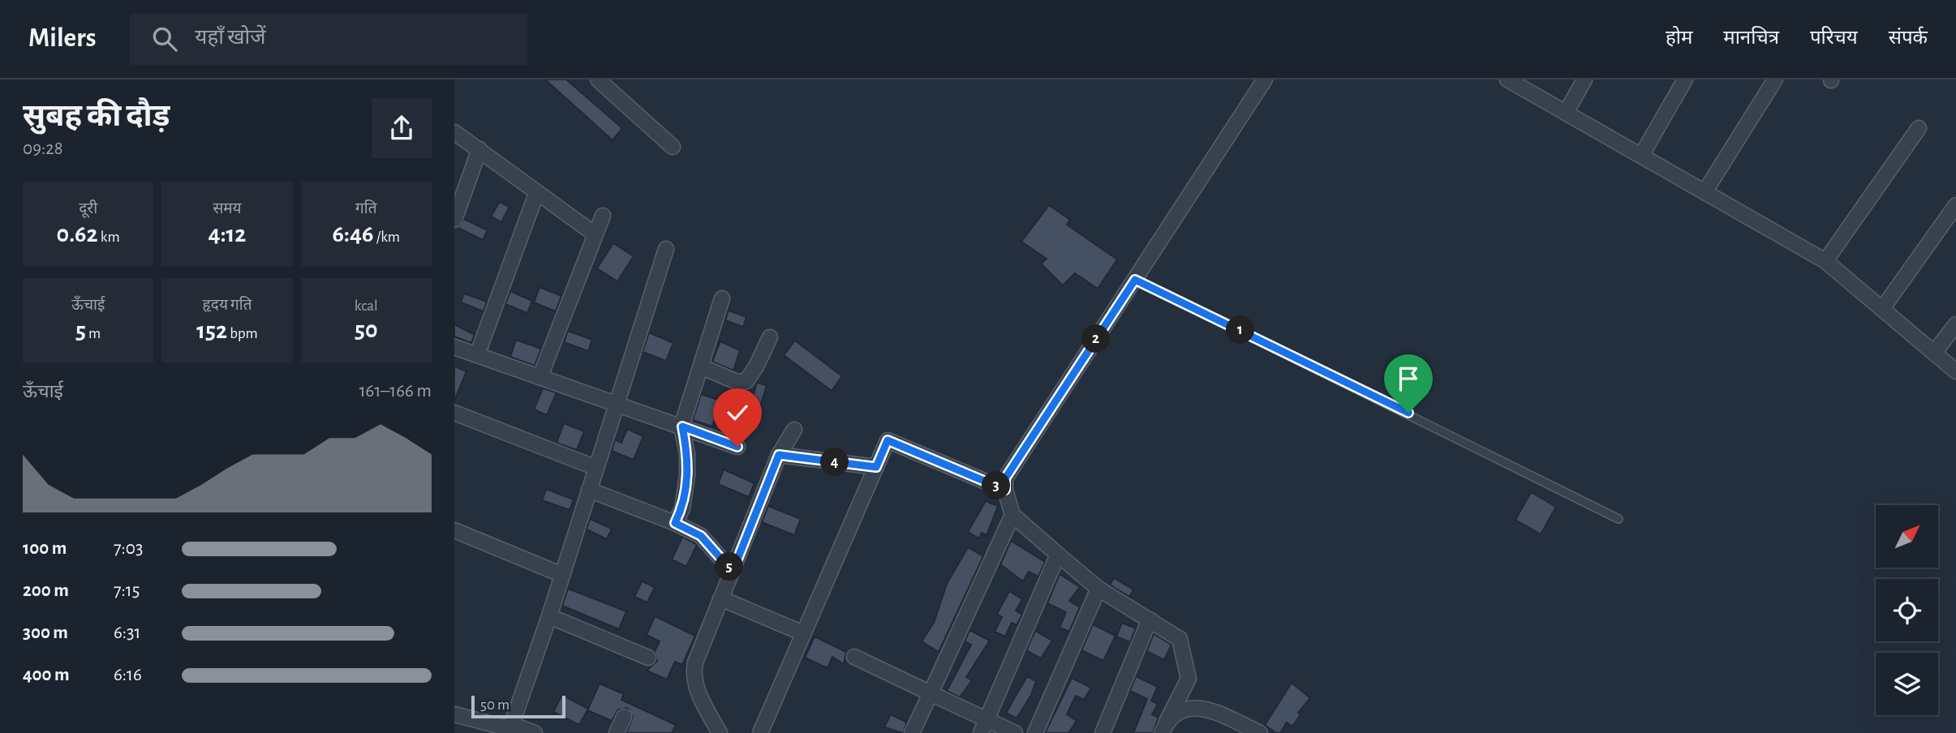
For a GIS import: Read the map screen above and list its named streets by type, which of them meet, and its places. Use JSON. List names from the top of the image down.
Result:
{
  "scale_bar": "50 m",
  "north": "top right",
  "page": {
    "header": "Milers",
    "search": "यहाँ खोजें",
    "nav": [
      "होम",
      "मानचित्र",
      "परिचय",
      "संपर्क"
    ],
    "heading": ["सुबह की दौड़", "09:28"],
    "stats": [
      ["दूरी", "0.62 km"],
      ["समय", "4:12"],
      ["गति", "6:46 /km"],
      ["ऊँचाई", "5 m"],
      ["हृदय गति", "152 bpm"],
      ["kcal", "50"]
    ],
    "pins": [
      "1",
      "2",
      "4",
      "3",
      "5"
    ],
    "chart": ["ऊँचाई", "161–166 m"],
    "list": [
      {
        "name": "100 m",
        "note": "7:03"
      },
      {
        "name": "200 m",
        "note": "7:15"
      },
      {
        "name": "300 m",
        "note": "6:31"
      },
      {
        "name": "400 m",
        "note": "6:16"
      }
    ],
    "scale": "50 m"
  }
}
